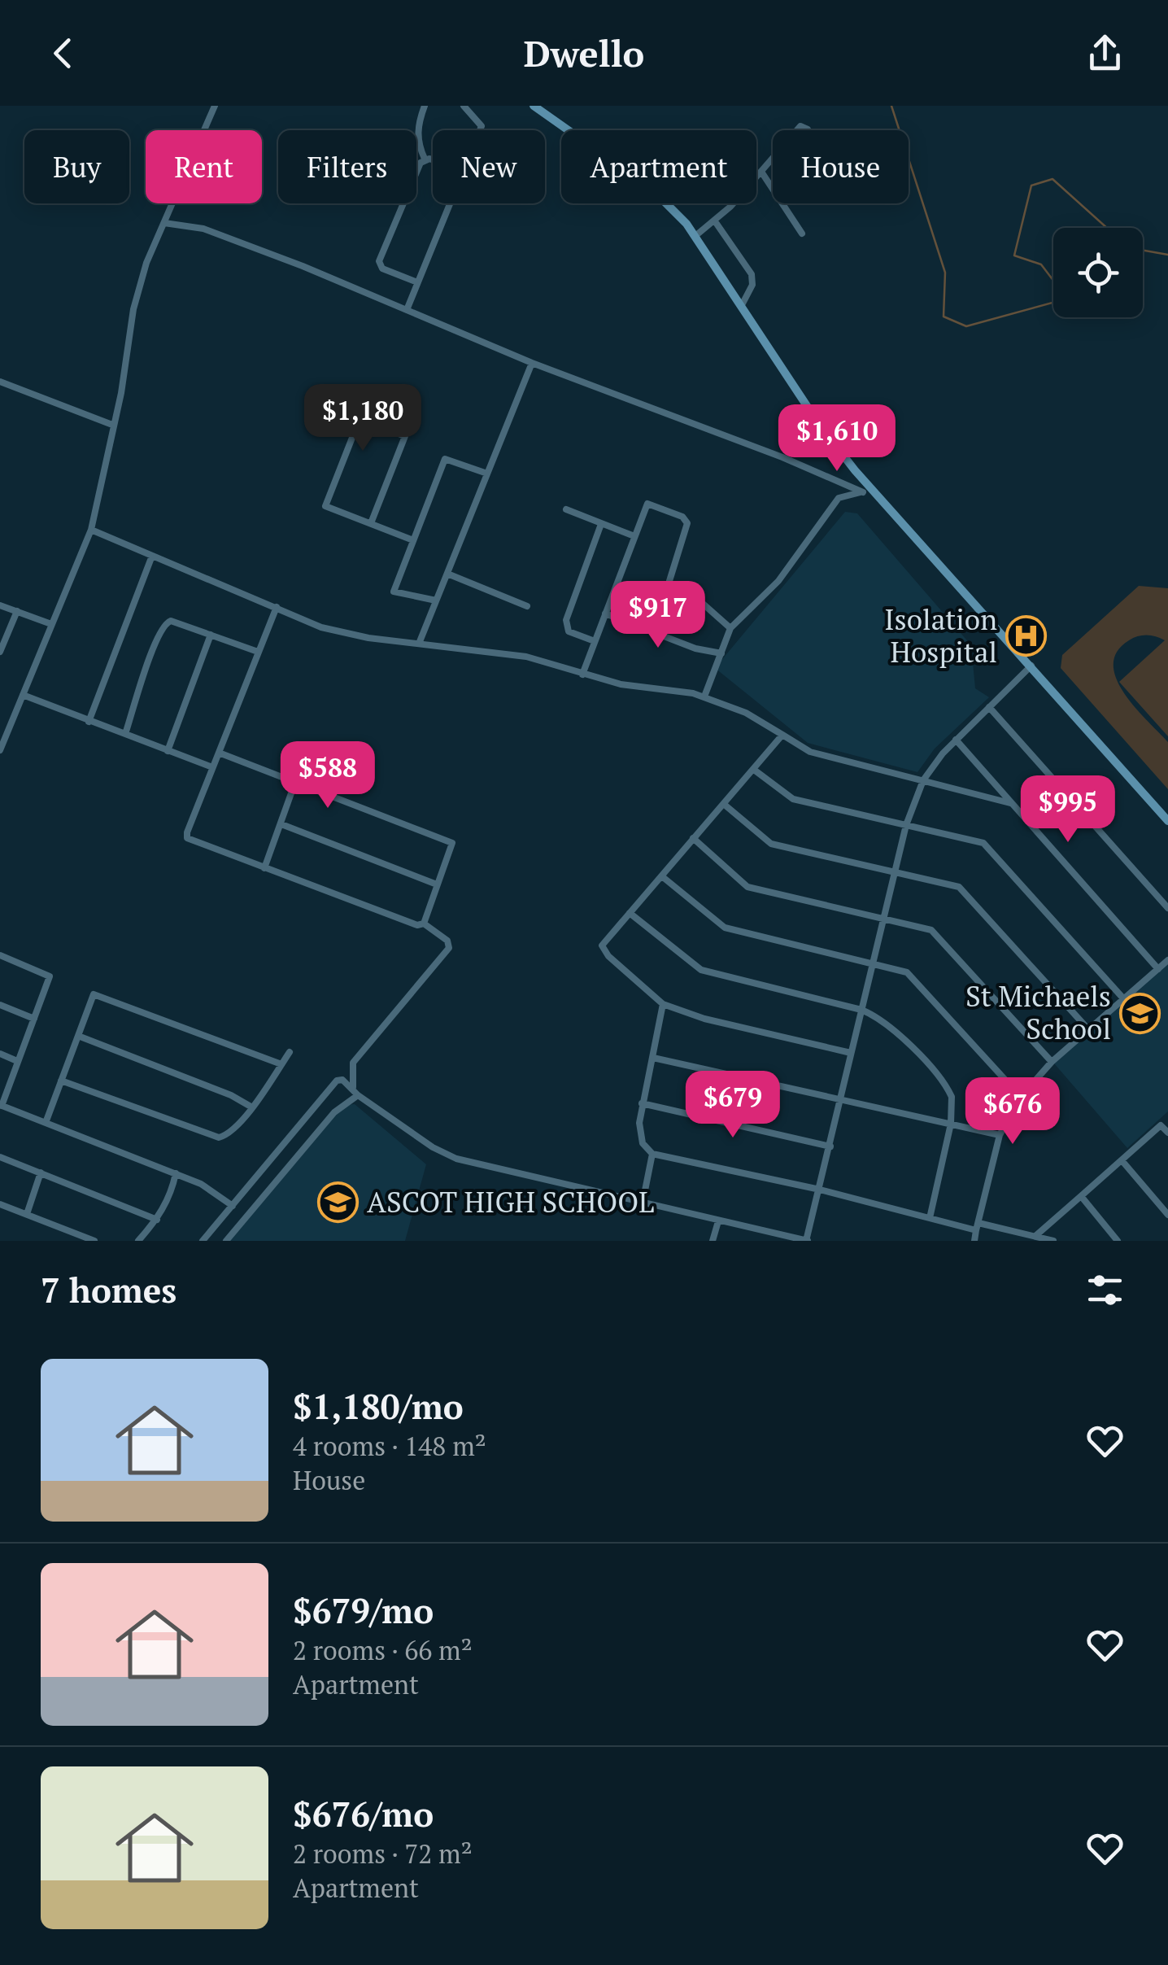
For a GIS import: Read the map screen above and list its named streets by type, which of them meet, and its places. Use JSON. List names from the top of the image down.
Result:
{
  "places": {
    "hospital": ["Isolation Hospital"],
    "school or university": ["St Michaels School", "ASCOT HIGH SCHOOL"]
  },
  "page": {
    "header": "Dwello",
    "chip": [
      "Buy",
      "Rent",
      "Filters",
      "New",
      "Apartment",
      "House"
    ],
    "price": [
      "$1,180",
      "$1,610",
      "$917",
      "$588",
      "$995",
      "$679",
      "$676"
    ],
    "heading": "7 homes",
    "list": [
      {
        "name": "$1,180/mo",
        "note": "4 rooms · 148 m² · House"
      },
      {
        "name": "$679/mo",
        "note": "2 rooms · 66 m² · Apartment"
      },
      {
        "name": "$676/mo",
        "note": "2 rooms · 72 m² · Apartment"
      }
    ]
  }
}
